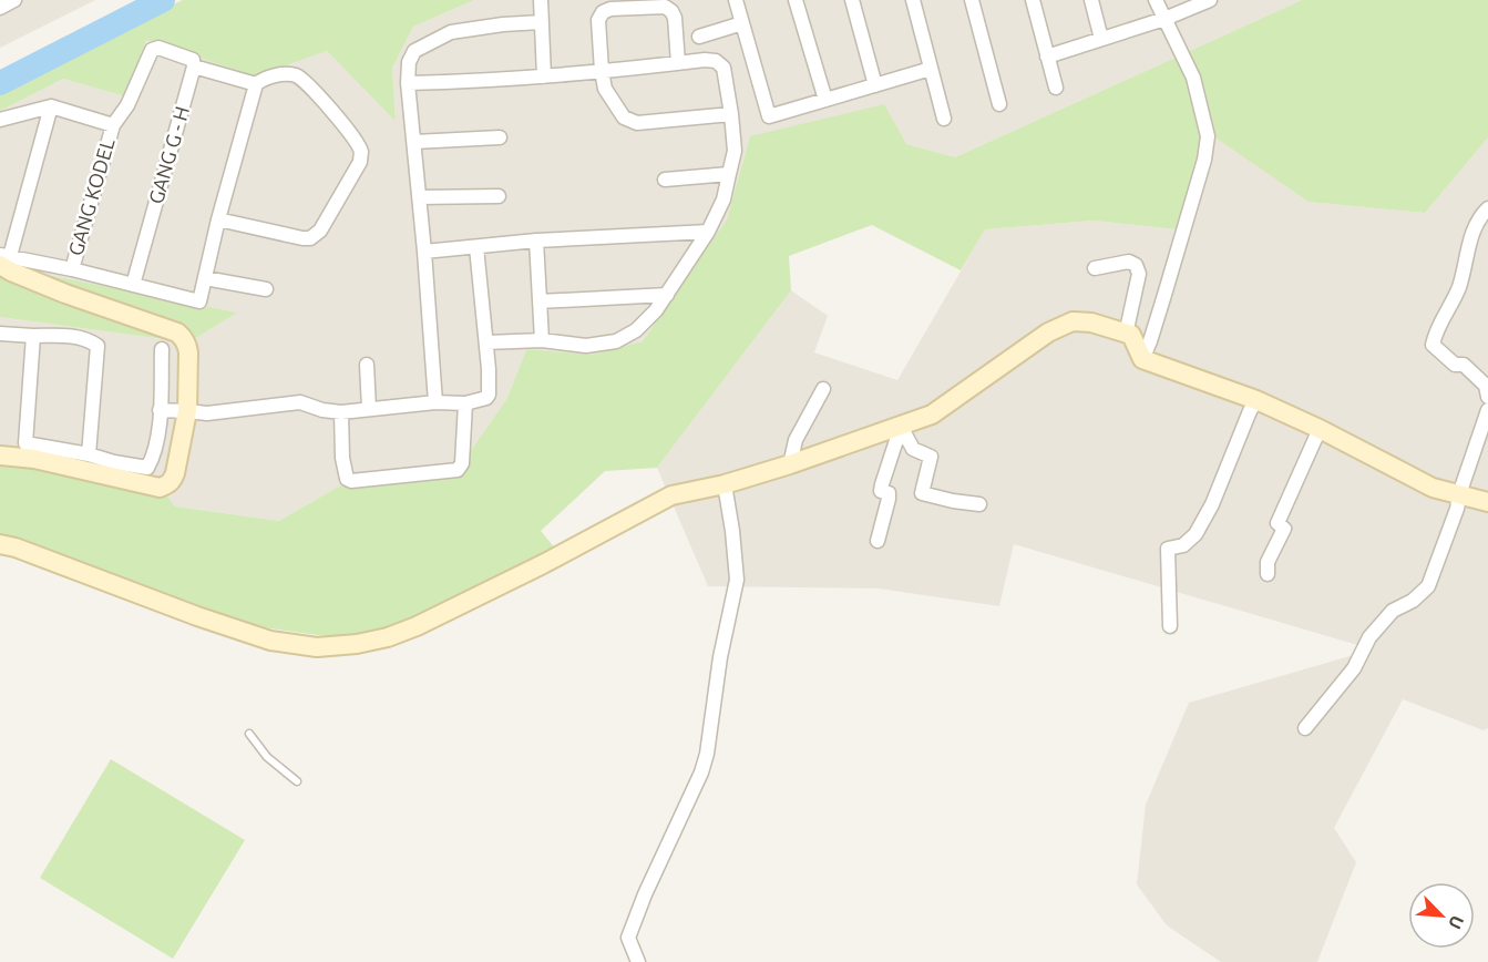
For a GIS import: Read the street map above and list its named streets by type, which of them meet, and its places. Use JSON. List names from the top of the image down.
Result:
{
  "streets": {
    "street": ["GANG G - H", "GANG KODEL"]
  },
  "crossings": [
    ["GANG G - H", "GANG KODEL"]
  ],
  "north": "bottom right"
}
